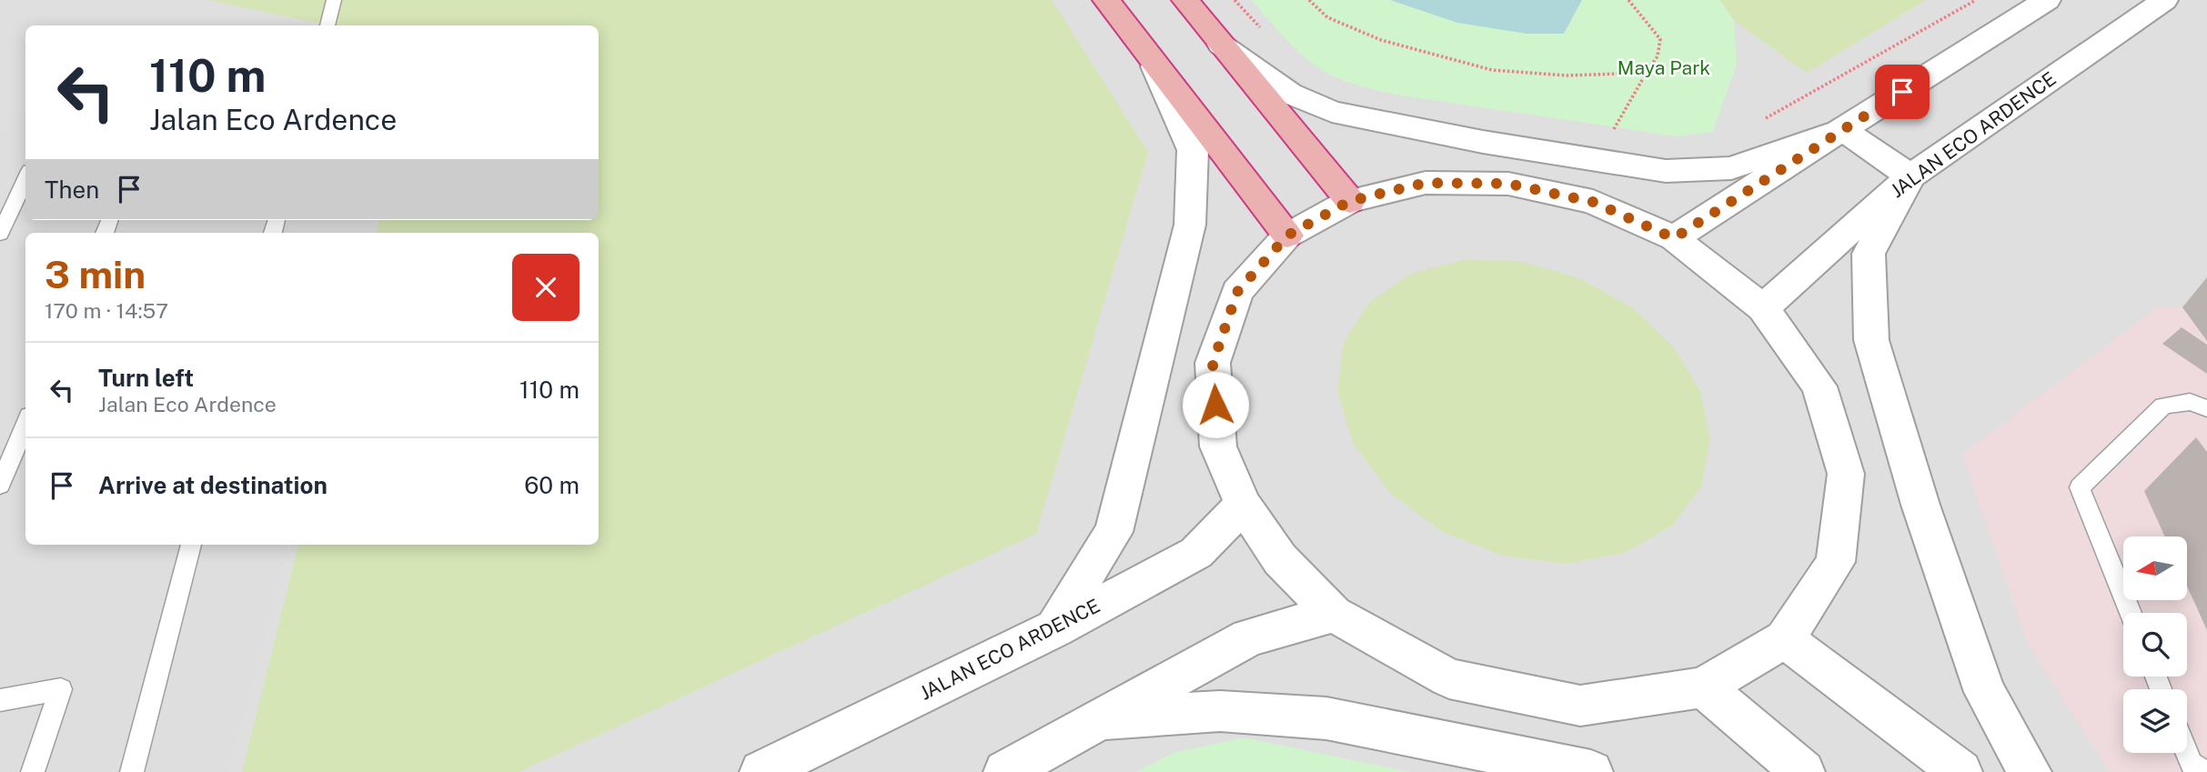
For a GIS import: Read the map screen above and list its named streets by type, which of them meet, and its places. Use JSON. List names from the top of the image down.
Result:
{
  "streets": {
    "street": ["JALAN ECO ARDENCE"]
  },
  "parks": ["Maya Park"],
  "north": "left",
  "page": {
    "turn": ["110 m", "Jalan Eco Ardence"],
    "then": "Then",
    "heading": ["3 min", "170 m · 14:57"],
    "list": [
      {
        "name": "Turn left",
        "note": "Jalan Eco Ardence",
        "value": "110 m"
      },
      {
        "name": "Arrive at destination",
        "value": "60 m"
      }
    ]
  }
}
